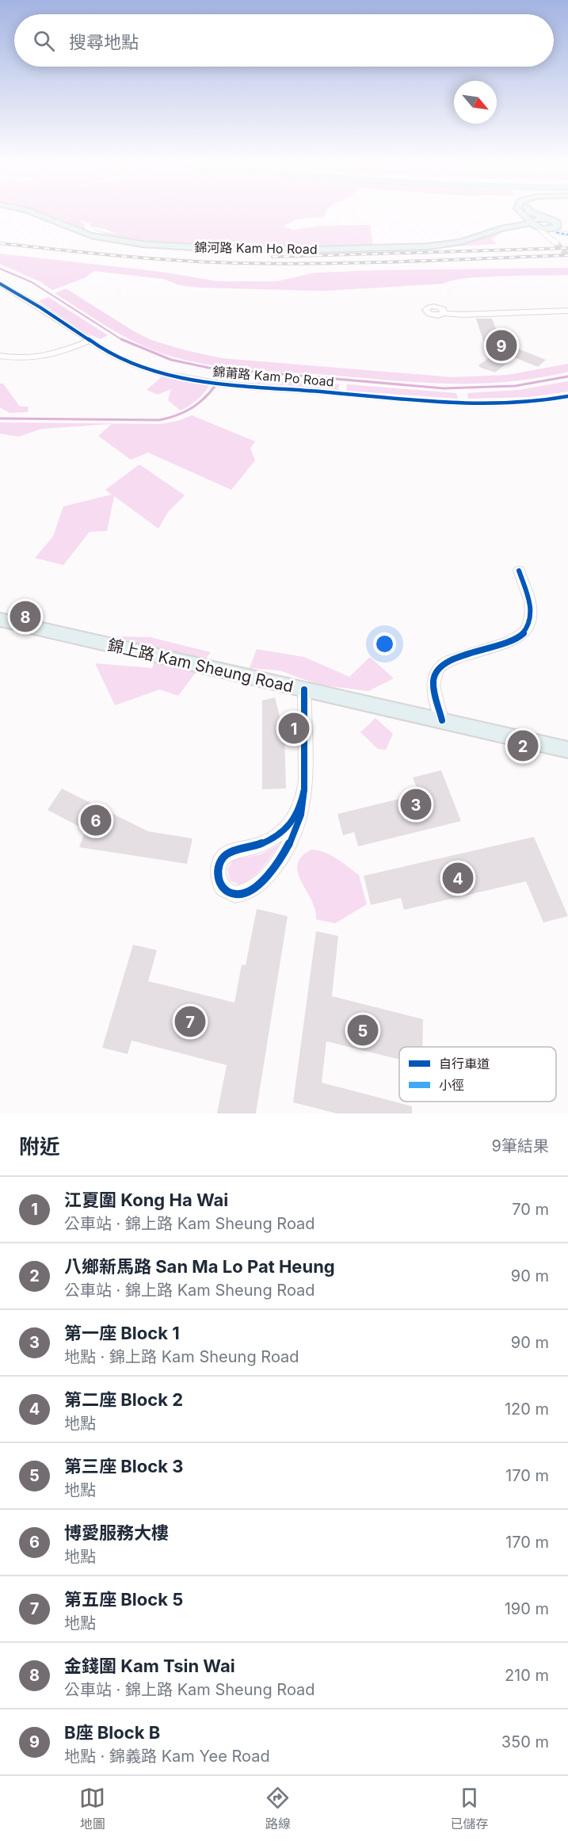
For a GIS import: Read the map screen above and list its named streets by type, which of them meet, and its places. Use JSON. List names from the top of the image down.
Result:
{
  "streets": {
    "main road": ["錦河路 Kam Ho Road", "錦上路 Kam Sheung Road"],
    "street": ["錦莆路 Kam Po Road"]
  },
  "legend": ["自行車道", "小徑"],
  "north": "bottom right",
  "page": {
    "search": "搜尋地點",
    "pins": [
      "9",
      "8",
      "1",
      "2",
      "3",
      "6",
      "4",
      "7",
      "5"
    ],
    "heading": ["附近", "9筆結果"],
    "list": [
      {
        "mark": "1",
        "name": "江夏圍 Kong Ha Wai",
        "note": "公車站 · 錦上路 Kam Sheung Road",
        "value": "70 m"
      },
      {
        "mark": "2",
        "name": "八鄉新馬路 San Ma Lo Pat Heung",
        "note": "公車站 · 錦上路 Kam Sheung Road",
        "value": "90 m"
      },
      {
        "mark": "3",
        "name": "第一座 Block 1",
        "note": "地點 · 錦上路 Kam Sheung Road",
        "value": "90 m"
      },
      {
        "mark": "4",
        "name": "第二座 Block 2",
        "note": "地點",
        "value": "120 m"
      },
      {
        "mark": "5",
        "name": "第三座 Block 3",
        "note": "地點",
        "value": "170 m"
      },
      {
        "mark": "6",
        "name": "博愛服務大樓",
        "note": "地點",
        "value": "170 m"
      },
      {
        "mark": "7",
        "name": "第五座 Block 5",
        "note": "地點",
        "value": "190 m"
      },
      {
        "mark": "8",
        "name": "金錢圍 Kam Tsin Wai",
        "note": "公車站 · 錦上路 Kam Sheung Road",
        "value": "210 m"
      },
      {
        "mark": "9",
        "name": "B座 Block B",
        "note": "地點 · 錦義路 Kam Yee Road",
        "value": "350 m"
      }
    ],
    "nav": ["地圖", "路線", "已儲存"]
  }
}
